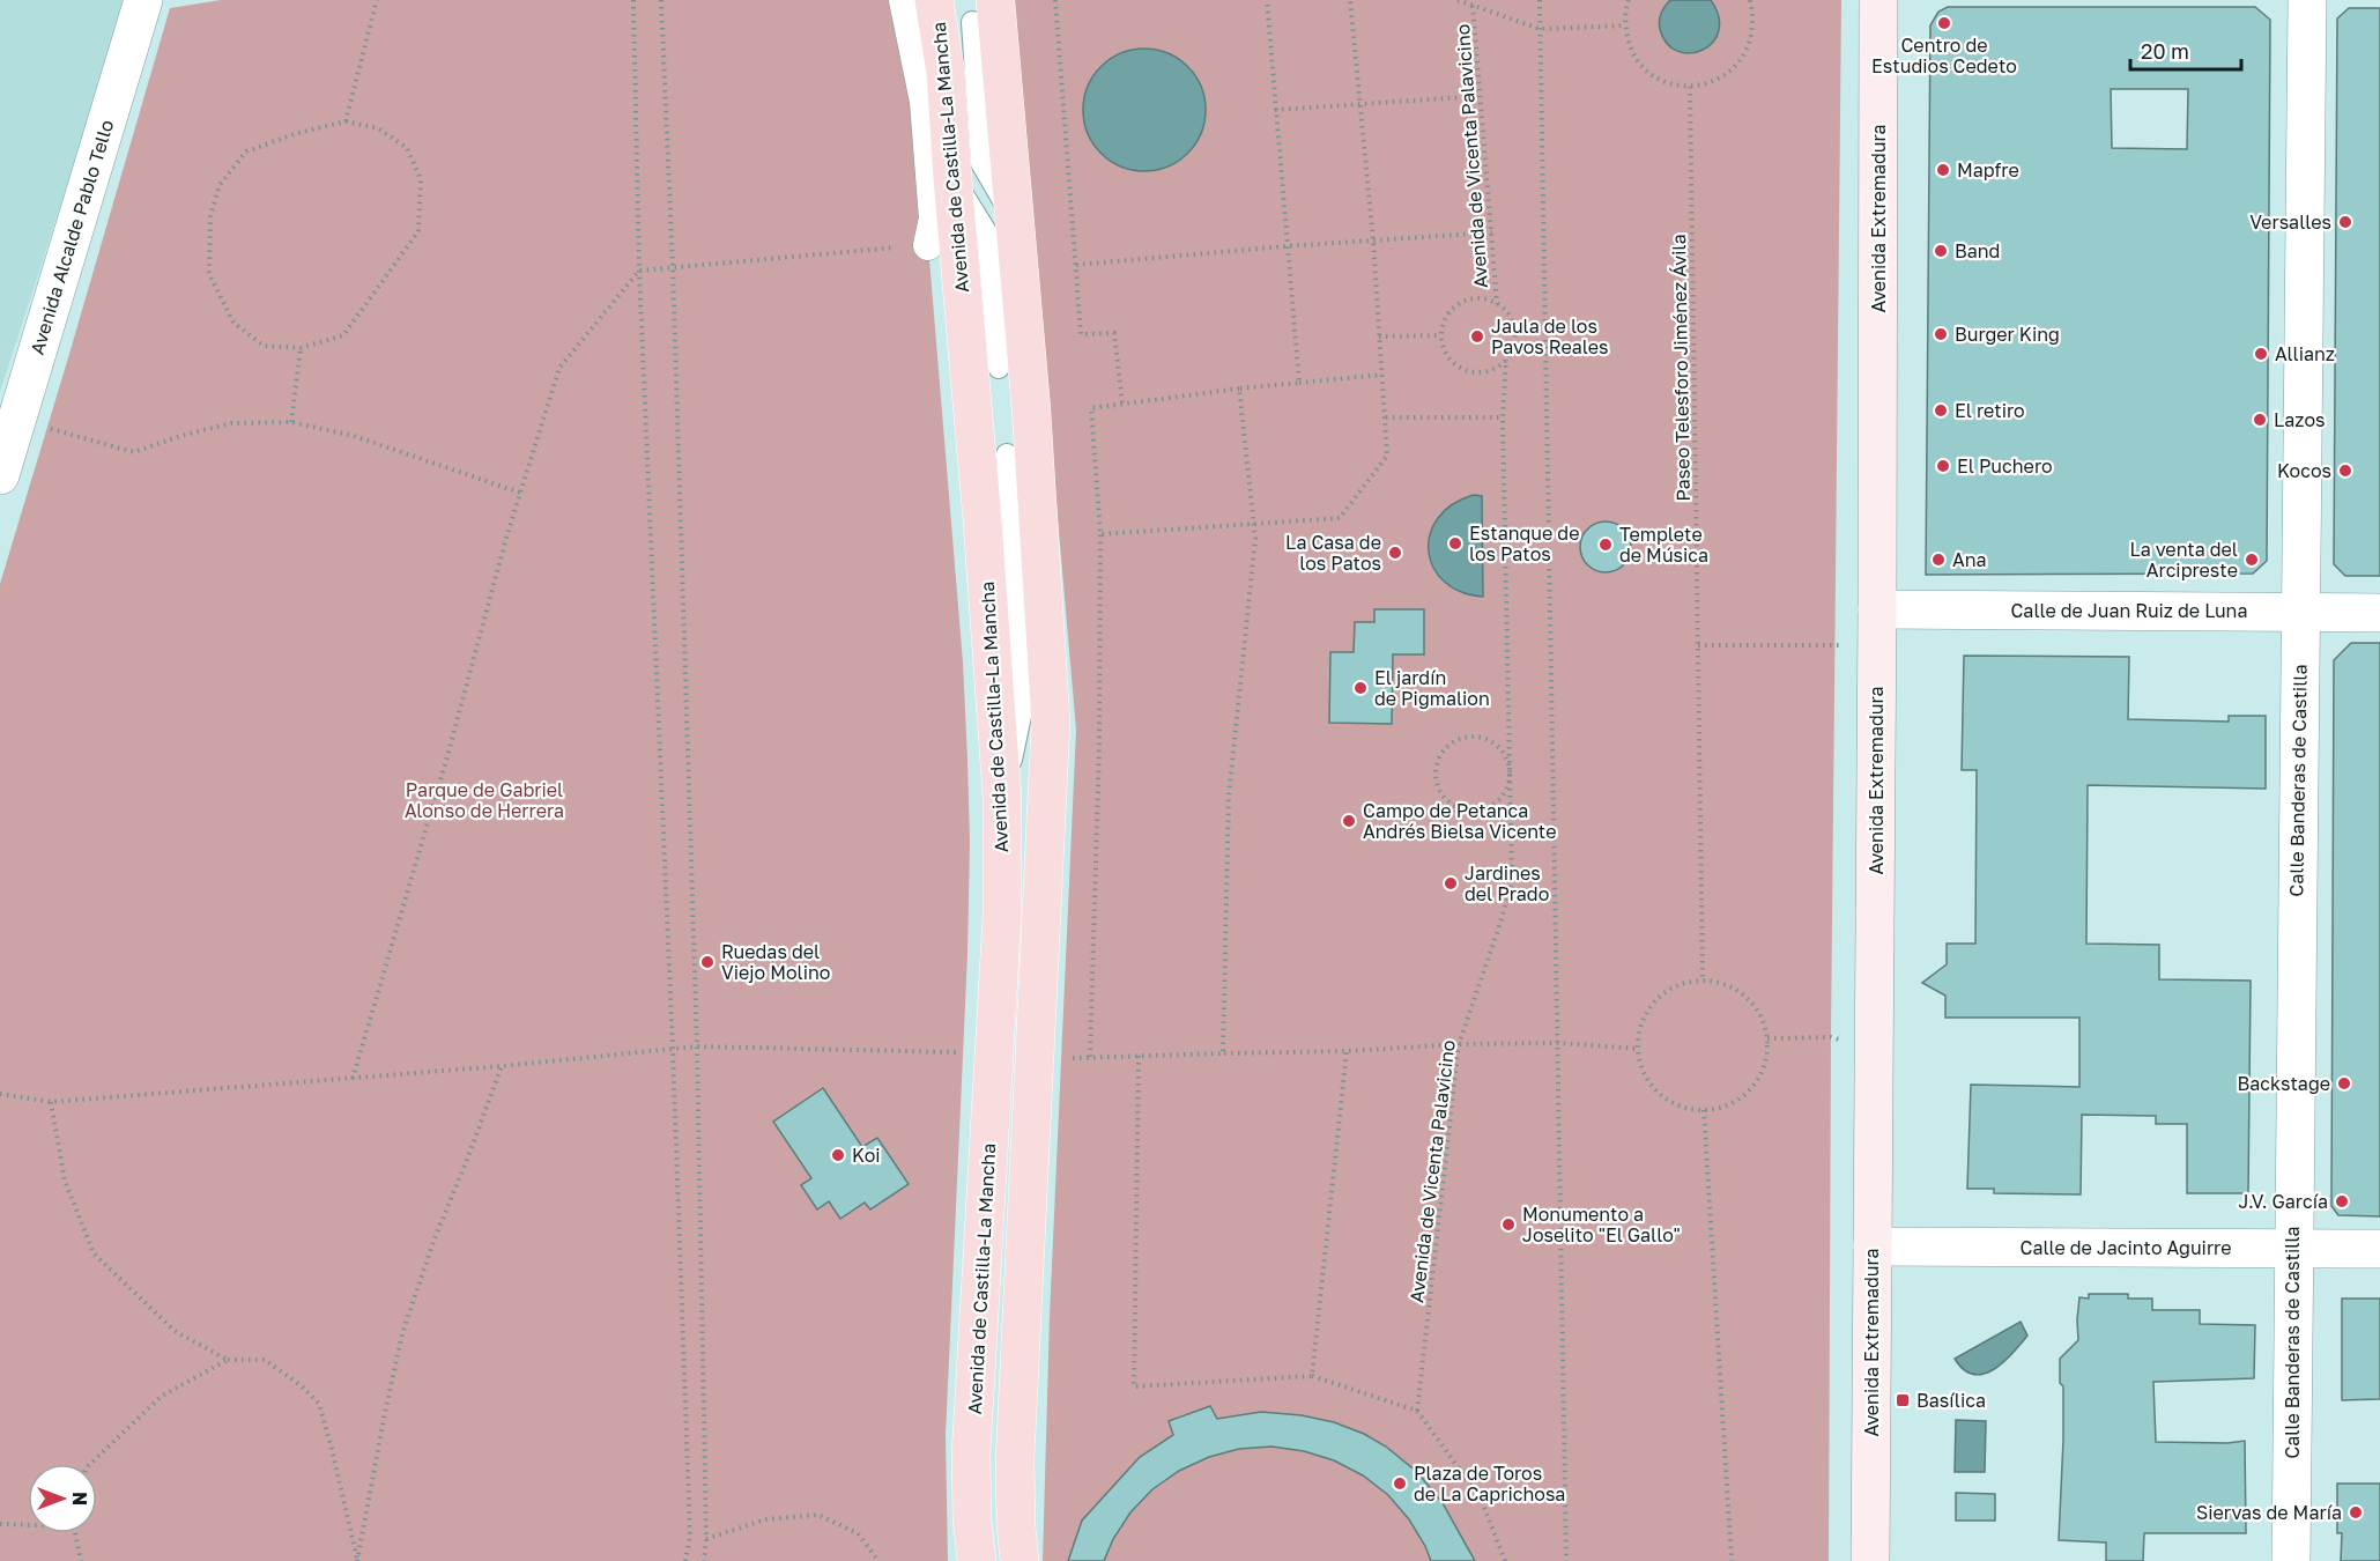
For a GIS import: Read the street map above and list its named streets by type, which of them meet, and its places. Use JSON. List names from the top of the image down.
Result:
{
  "streets": {
    "main road": ["Avenida de Castilla-La Mancha", "Avenida Extremadura"],
    "street": [
      "Avenida Alcalde Pablo Tello",
      "Calle de Juan Ruiz de Luna",
      "Calle Banderas de Castilla",
      "Calle de Jacinto Aguirre"
    ],
    "path": ["Avenida de Vicenta Palavicino", "Paseo Telesforo Jiménez Ávila"]
  },
  "crossings": [
    ["Avenida Extremadura", "Calle de Juan Ruiz de Luna"],
    ["Avenida Extremadura", "Calle de Jacinto Aguirre"],
    ["Calle de Juan Ruiz de Luna", "Calle Banderas de Castilla"],
    ["Calle Banderas de Castilla", "Calle de Jacinto Aguirre"]
  ],
  "parks": ["Parque de Gabriel Alonso de Herrera"],
  "places": {
    "other": [
      "Centro de Estudios Cedeto",
      "Mapfre",
      "Versalles",
      "Band",
      "Burger King",
      "Jaula de los Pavos Reales",
      "Allianz",
      "El retiro",
      "Lazos",
      "El Puchero",
      "Kocos",
      "Estanque de los Patos",
      "Templete de Música",
      "La Casa de los Patos",
      "Ana",
      "La venta del Arcipreste",
      "El jardín de Pigmalion",
      "Campo de Petanca Andrés Bielsa Vicente",
      "Jardines del Prado",
      "Ruedas del Viejo Molino",
      "Backstage",
      "Koi",
      "J.V. García",
      "Monumento a Joselito \"El Gallo\"",
      "Plaza de Toros de La Caprichosa",
      "Siervas de María"
    ],
    "transit": ["Basílica"]
  },
  "scale_bar": "20 m",
  "north": "right"
}
